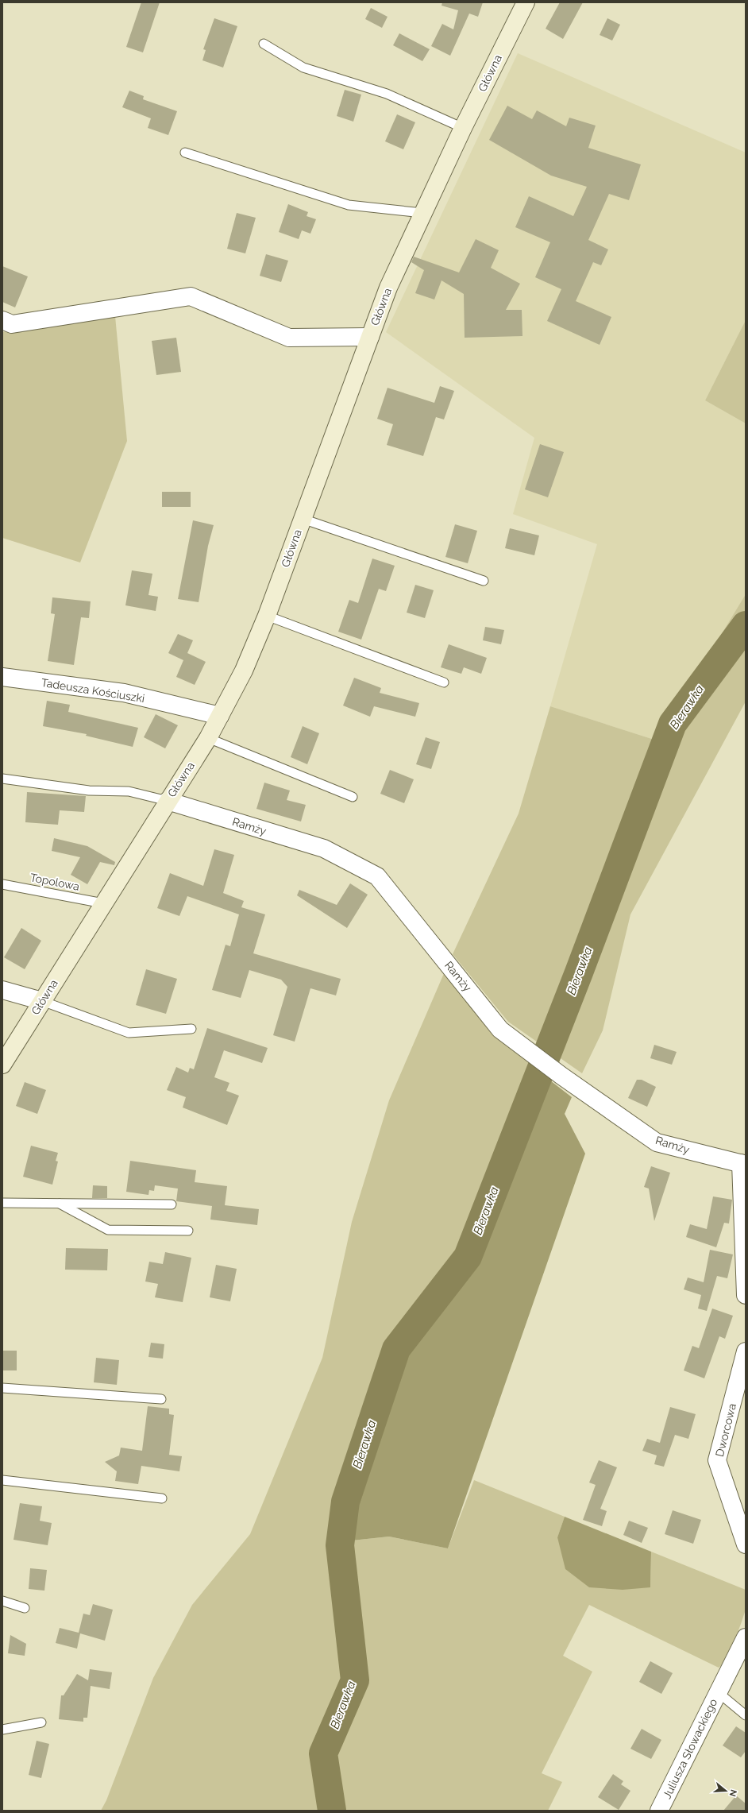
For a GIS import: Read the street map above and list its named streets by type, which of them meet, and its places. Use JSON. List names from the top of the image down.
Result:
{
  "streets": {
    "main road": ["Główna"],
    "street": [
      "Tadeusza Kościuszki",
      "Ramży",
      "Dworcowa",
      "Juliusza Słowackiego"
    ],
    "lane": ["Topolowa"]
  },
  "crossings": [
    ["Główna", "Tadeusza Kościuszki"],
    ["Główna", "Ramży"],
    ["Główna", "Topolowa"]
  ],
  "water": ["Bierawka"],
  "north": "right"
}
